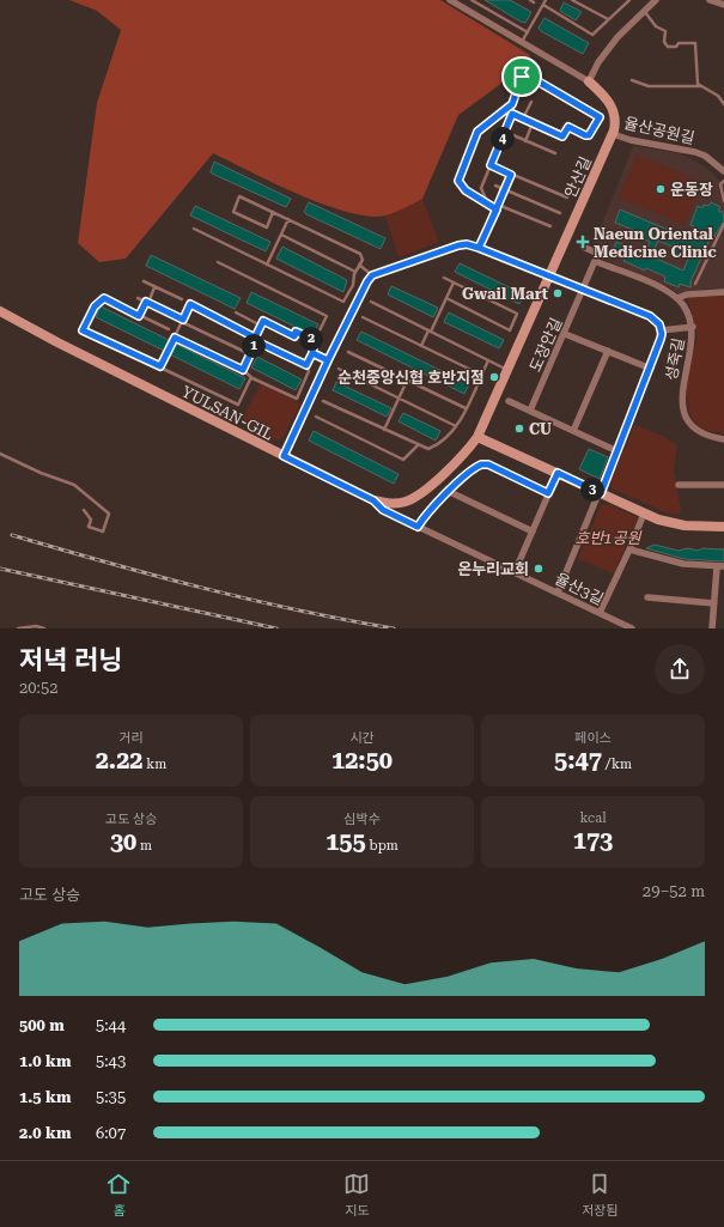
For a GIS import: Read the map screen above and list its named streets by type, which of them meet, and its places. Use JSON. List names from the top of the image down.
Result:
{
  "streets": {
    "street": [
      "율산공원길",
      "안산길",
      "도장안길",
      "성죽길",
      "YULSAN-GIL",
      "율산3길"
    ]
  },
  "crossings": [
    ["율산공원길", "안산길"],
    ["안산길", "YULSAN-GIL"],
    ["YULSAN-GIL", "율산3길"]
  ],
  "parks": ["호반1공원"],
  "places": {
    "other": [
      "운동장",
      "Gwail Mart",
      "순천중앙신협 호반지점",
      "CU",
      "온누리교회"
    ],
    "health": ["Naeun Oriental Medicine Clinic"]
  },
  "page": {
    "pins": [
      "4",
      "2",
      "1",
      "3"
    ],
    "heading": ["저녁 러닝", "20:52"],
    "stats": [
      ["거리", "2.22 km"],
      ["시간", "12:50"],
      ["페이스", "5:47 /km"],
      ["고도 상승", "30 m"],
      ["심박수", "155 bpm"],
      ["kcal", "173"]
    ],
    "chart": ["고도 상승", "29–52 m"],
    "list": [
      {
        "name": "500 m",
        "note": "5:44"
      },
      {
        "name": "1.0 km",
        "note": "5:43"
      },
      {
        "name": "1.5 km",
        "note": "5:35"
      },
      {
        "name": "2.0 km",
        "note": "6:07"
      }
    ],
    "tabs": ["홈", "지도", "저장됨"]
  }
}
